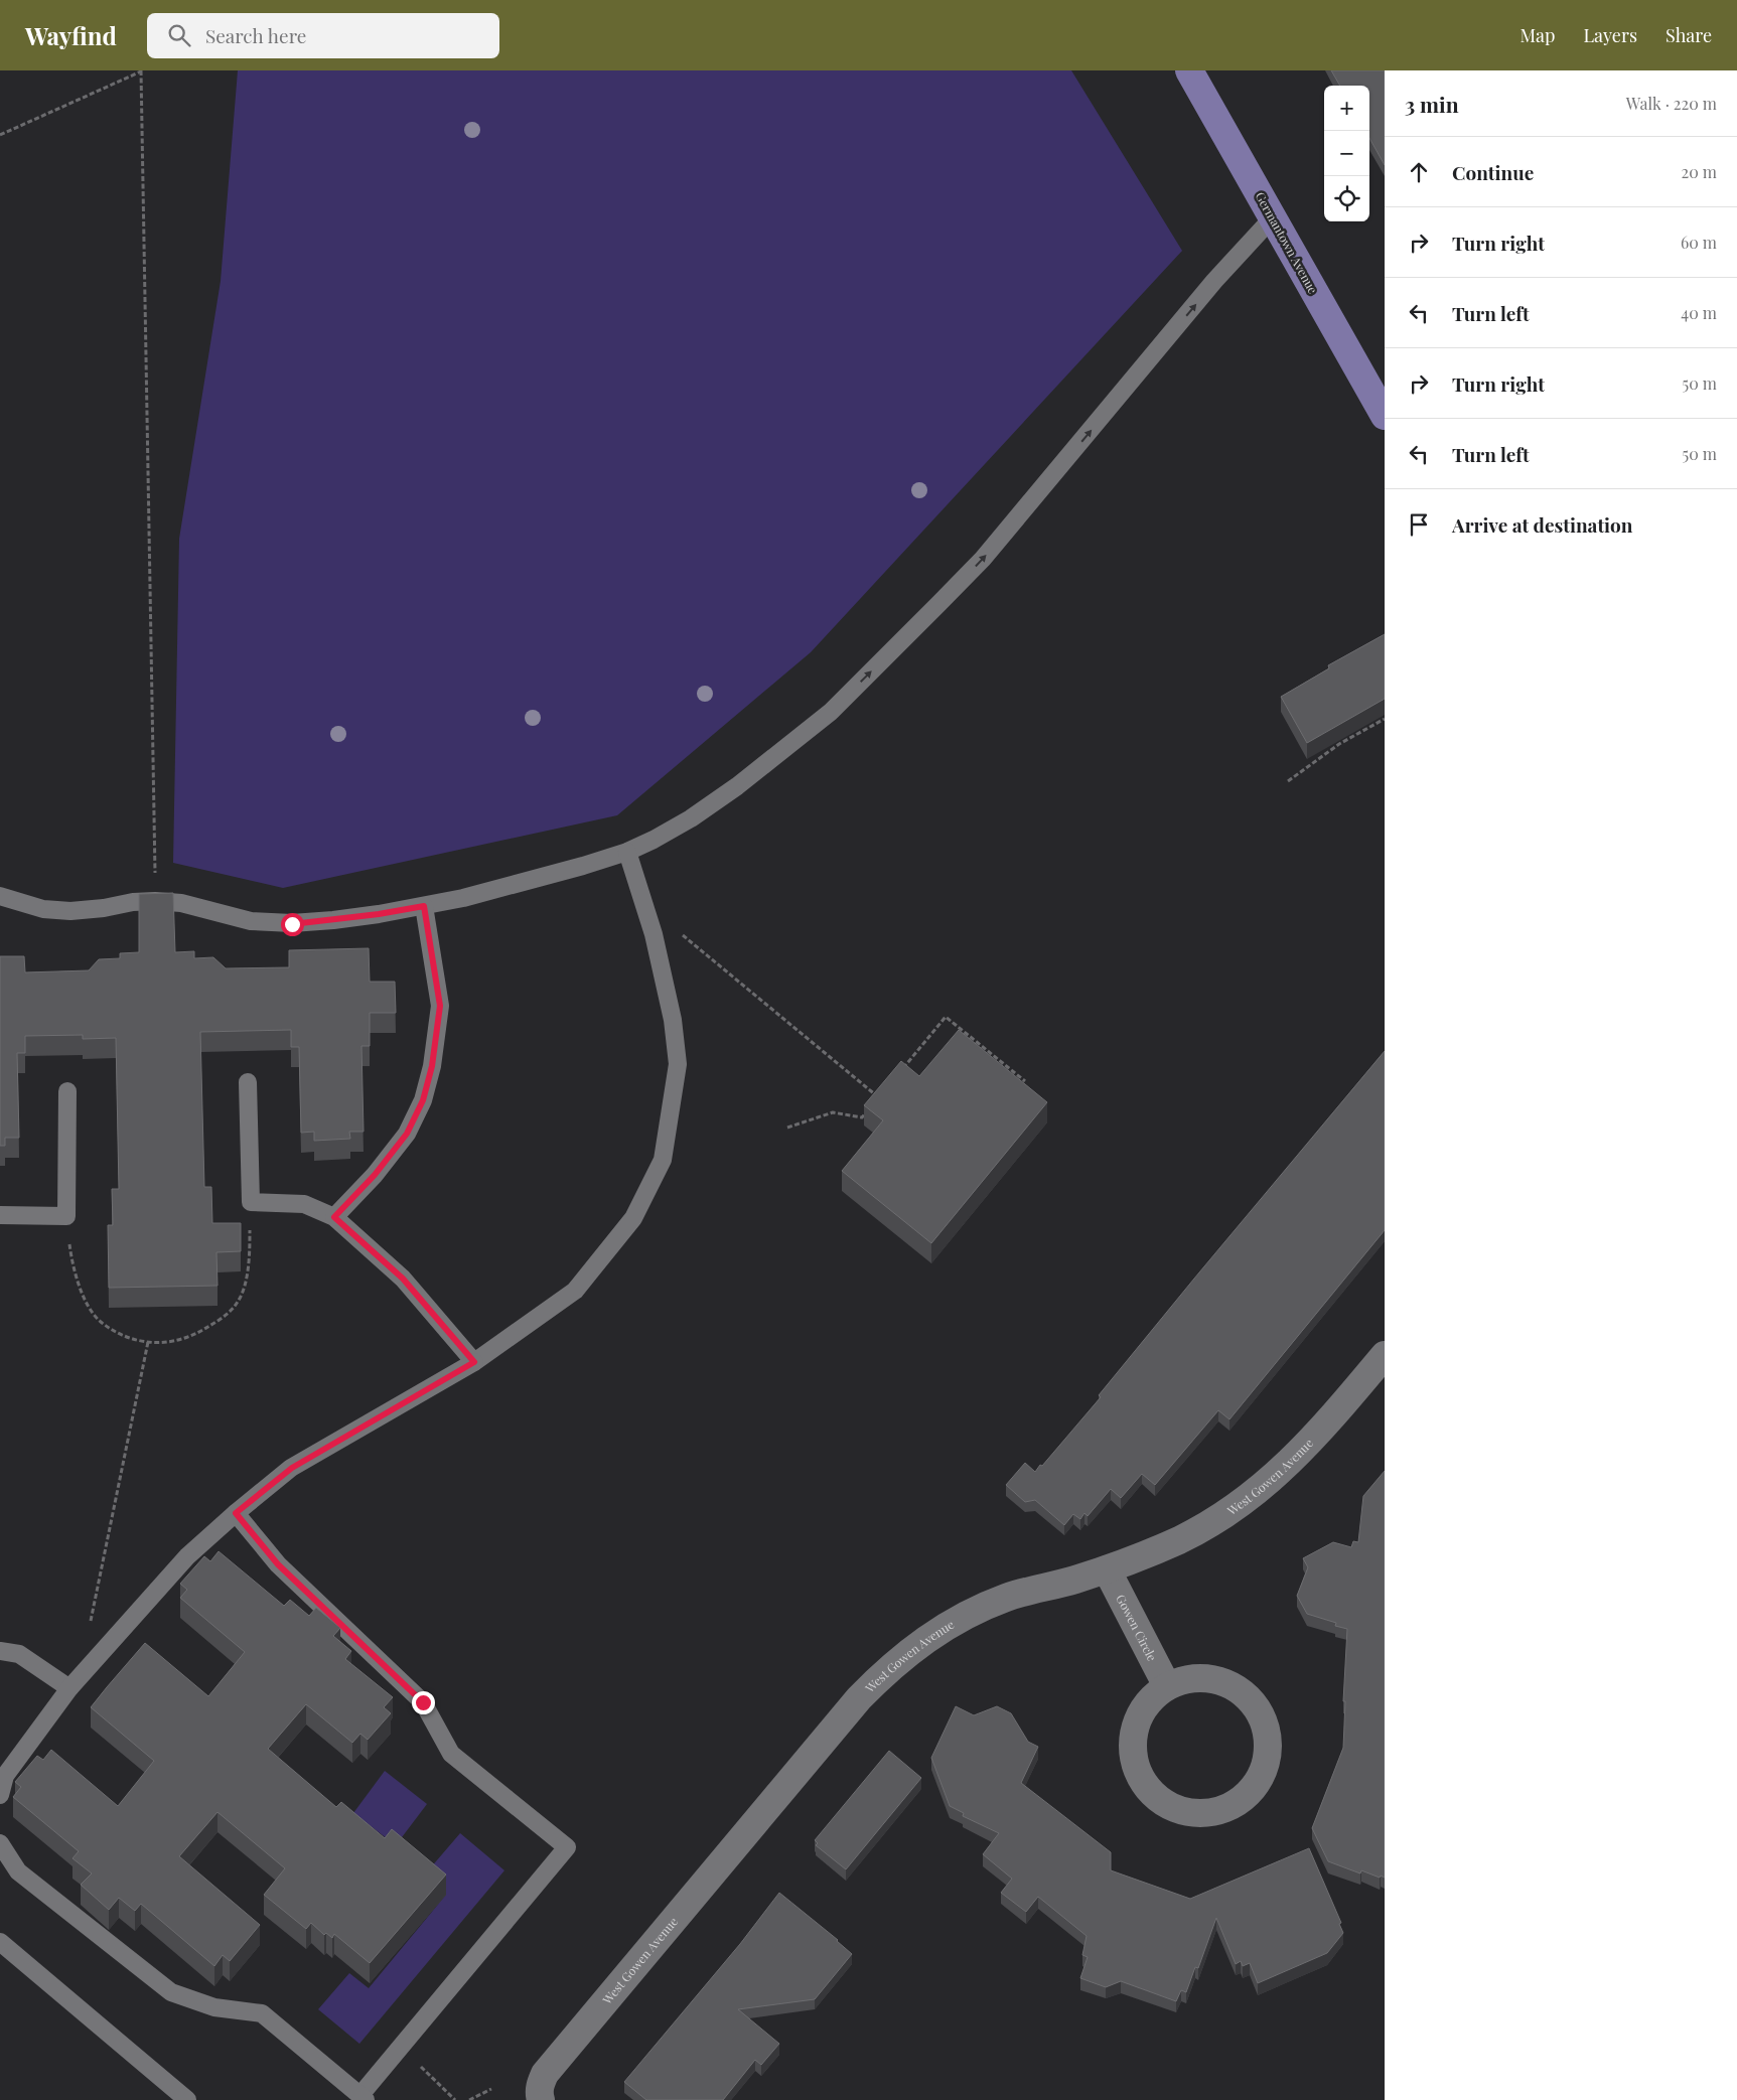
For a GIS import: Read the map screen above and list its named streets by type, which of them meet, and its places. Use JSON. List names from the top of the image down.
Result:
{
  "streets": {
    "main road": ["Germantown Avenue"],
    "street": ["West Gowen Avenue", "Gowen Circle"]
  },
  "crossings": [
    ["West Gowen Avenue", "Gowen Circle"]
  ],
  "page": {
    "header": "Wayfind",
    "search": "Search here",
    "nav": ["Map", "Layers", "Share"],
    "heading": ["3 min", "Walk · 220 m"],
    "map_buttons": ["+", "−"],
    "list": [
      ["Continue", "20 m"],
      ["Turn right", "60 m"],
      ["Turn left", "40 m"],
      ["Turn right", "50 m"],
      ["Turn left", "50 m"],
      "Arrive at destination"
    ]
  }
}
